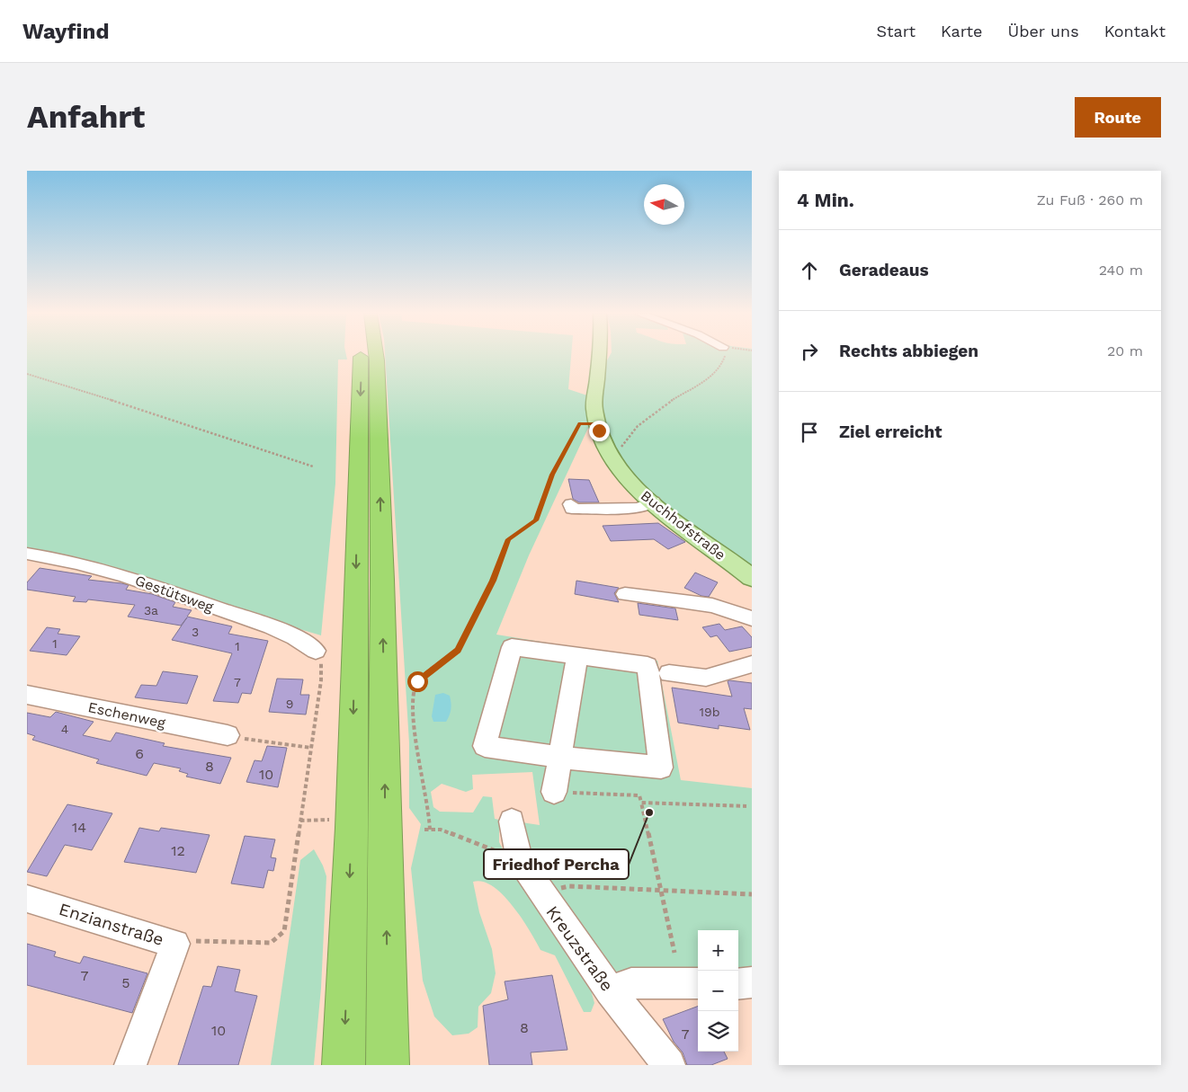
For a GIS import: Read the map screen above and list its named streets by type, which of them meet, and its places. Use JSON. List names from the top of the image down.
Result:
{
  "streets": {
    "main road": ["Buchhofstraße"],
    "street": [
      "Gestütsweg",
      "Eschenweg",
      "Enzianstraße",
      "Kreuzstraße"
    ]
  },
  "places": ["Friedhof Percha"],
  "house_numbers": [
    "3a",
    "3",
    "1",
    "1",
    "7",
    "9",
    "19b",
    "4",
    "6",
    "8",
    "10",
    "14",
    "12",
    "7",
    "5",
    "8",
    "10",
    "7"
  ],
  "north": "left",
  "page": {
    "header": "Wayfind",
    "nav": [
      "Start",
      "Karte",
      "Über uns",
      "Kontakt"
    ],
    "buttons": "Route",
    "title": "Anfahrt",
    "heading": ["4 Min.", "Zu Fuß · 260 m"],
    "list": [
      ["Geradeaus", "240 m"],
      ["Rechts abbiegen", "20 m"],
      "Ziel erreicht"
    ],
    "map_buttons": ["+", "−"]
  }
}
